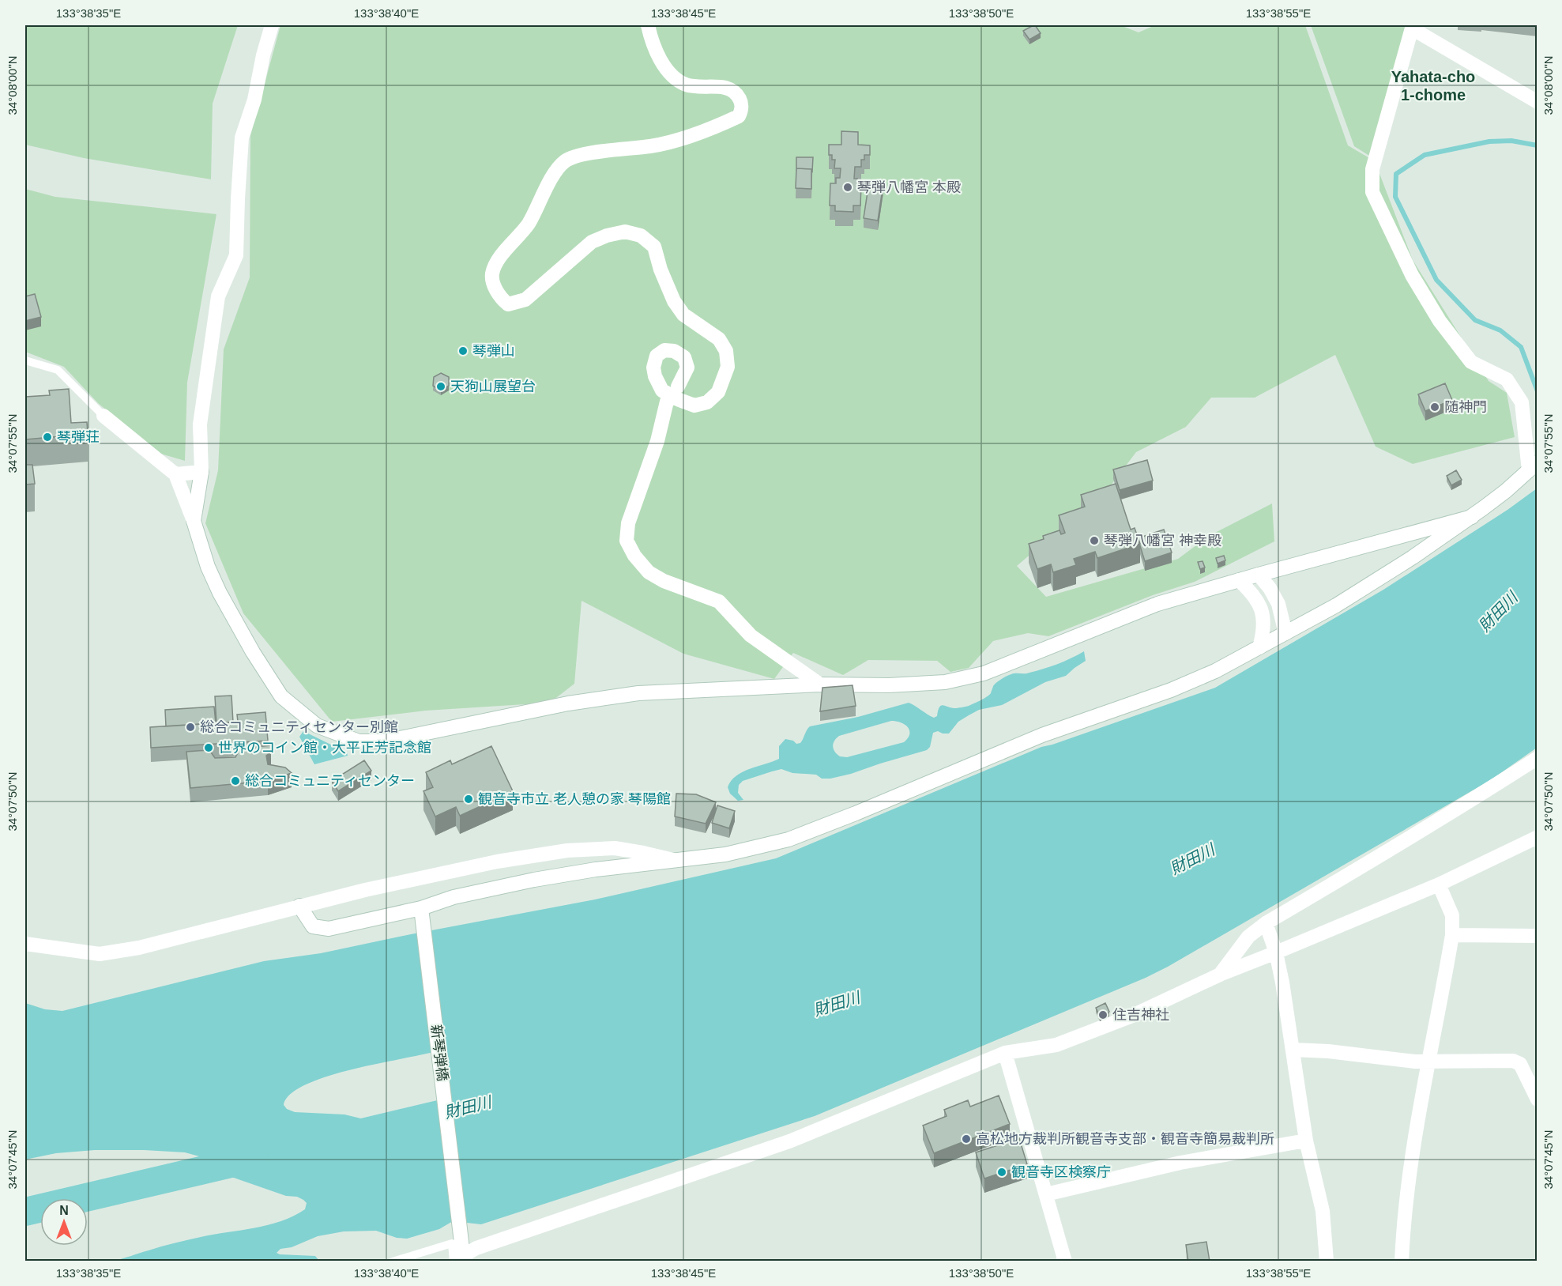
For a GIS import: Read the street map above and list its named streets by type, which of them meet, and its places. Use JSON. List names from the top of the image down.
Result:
{
  "streets": {
    "street": ["新琴弾橋"]
  },
  "districts": ["Yahata-cho 1-chome"],
  "water": ["財田川"],
  "places": [
    "琴弾八幡宮 本殿",
    "琴弾山",
    "天狗山展望台",
    "随神門",
    "琴弾荘",
    "琴弾八幡宮 神幸殿",
    "総合コミュニティセンター別館",
    "世界のコイン館・大平正芳記念館",
    "総合コミュニティセンター",
    "観音寺市立 老人憩の家 琴陽館",
    "住吉神社",
    "高松地方裁判所観音寺支部・観音寺簡易裁判所",
    "観音寺区検察庁"
  ],
  "north": "top",
  "coordinates": [
    "133°38'35\"E",
    "133°38'40\"E",
    "133°38'45\"E",
    "133°38'50\"E",
    "133°38'55\"E",
    "34°08'00\"N",
    "34°07'55\"N",
    "34°07'50\"N",
    "34°07'45\"N"
  ]
}
